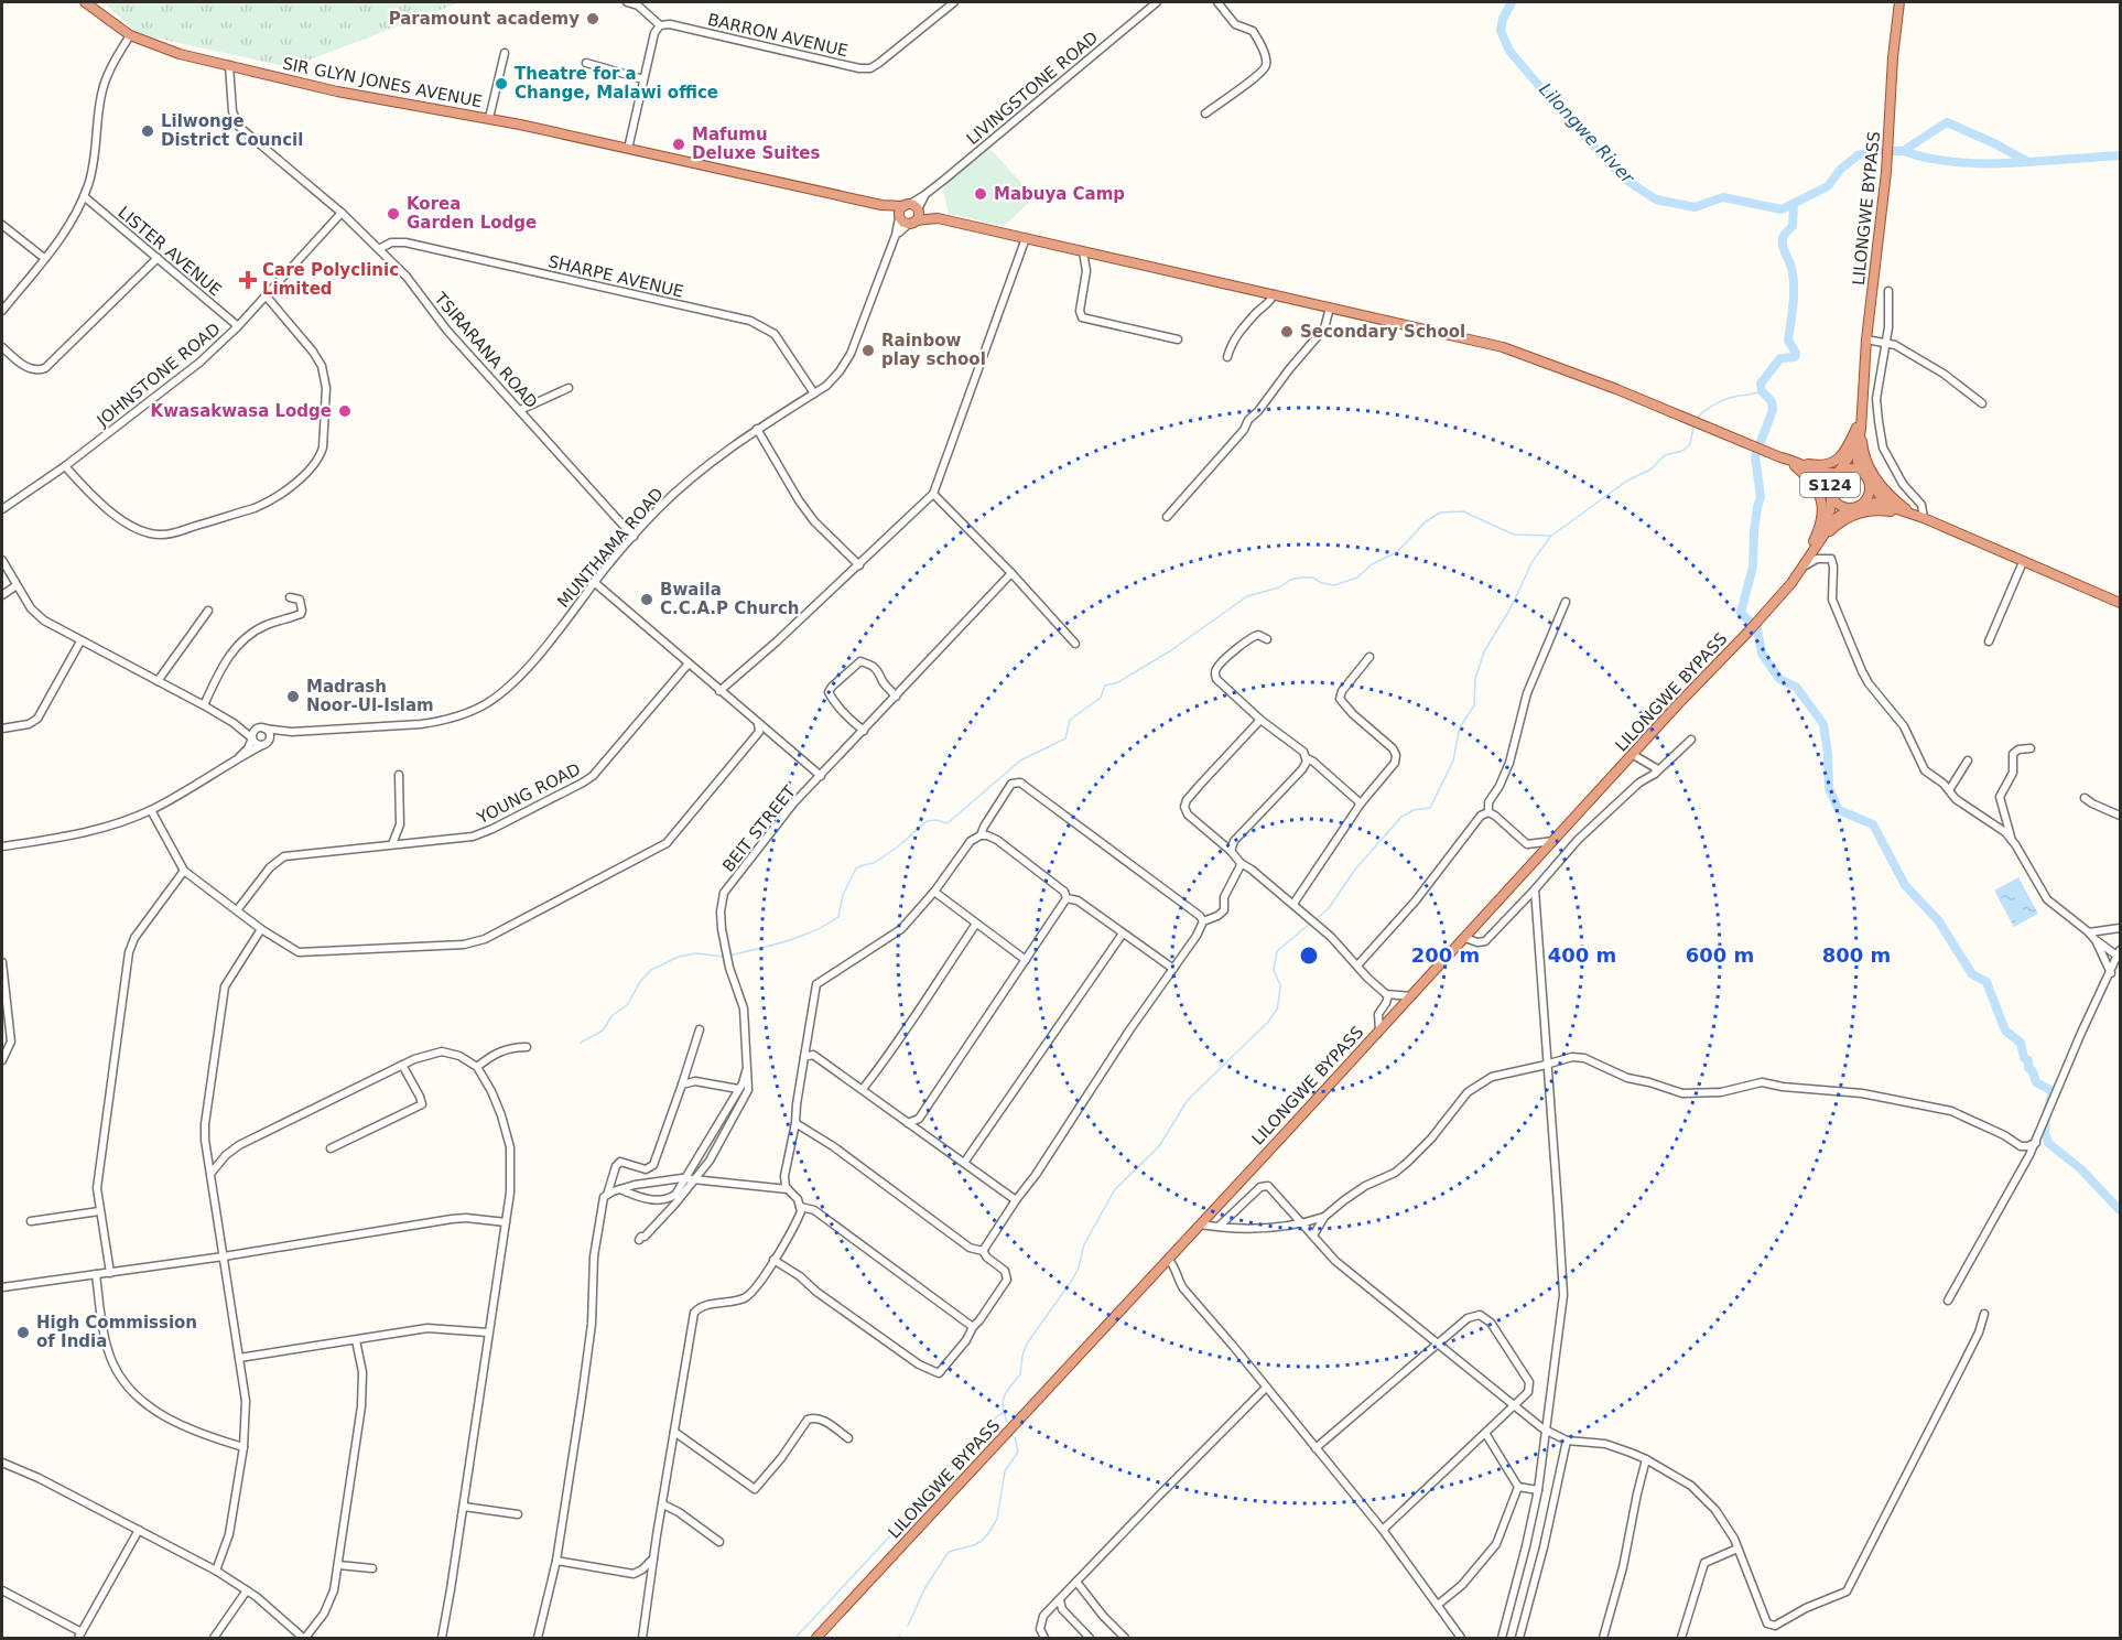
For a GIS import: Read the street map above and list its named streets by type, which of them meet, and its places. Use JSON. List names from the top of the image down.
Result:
{
  "streets": {
    "main road": ["SIR GLYN JONES AVENUE", "LILONGWE BYPASS", "S124"],
    "street": [
      "BARRON AVENUE",
      "LIVINGSTONE ROAD",
      "LISTER AVENUE",
      "SHARPE AVENUE",
      "TSIRARANA ROAD",
      "JOHNSTONE ROAD",
      "MUNTHAMA ROAD",
      "YOUNG ROAD",
      "BEIT STREET"
    ]
  },
  "crossings": [
    ["SIR GLYN JONES AVENUE", "TSIRARANA ROAD"],
    ["LIVINGSTONE ROAD", "S124"],
    ["LIVINGSTONE ROAD", "MUNTHAMA ROAD"],
    ["LILONGWE BYPASS", "S124"],
    ["LISTER AVENUE", "JOHNSTONE ROAD"],
    ["SHARPE AVENUE", "TSIRARANA ROAD"],
    ["SHARPE AVENUE", "MUNTHAMA ROAD"],
    ["TSIRARANA ROAD", "JOHNSTONE ROAD"],
    ["TSIRARANA ROAD", "MUNTHAMA ROAD"],
    ["S124", "MUNTHAMA ROAD"]
  ],
  "water": ["Lilongwe River"],
  "places": {
    "other": [
      "Paramount academy",
      "Theatre for a Change, Malawi office",
      "Lilwonge District Council",
      "Mafumu Deluxe Suites",
      "Mabuya Camp",
      "Korea Garden Lodge",
      "Secondary School",
      "Rainbow play school",
      "Kwasakwasa Lodge",
      "Bwaila C.C.A.P Church",
      "Madrash Noor-Ul-Islam",
      "High Commission of India"
    ],
    "health": ["Care Polyclinic Limited"]
  },
  "rings": [
    "200 m",
    "400 m",
    "600 m",
    "800 m"
  ]
}
